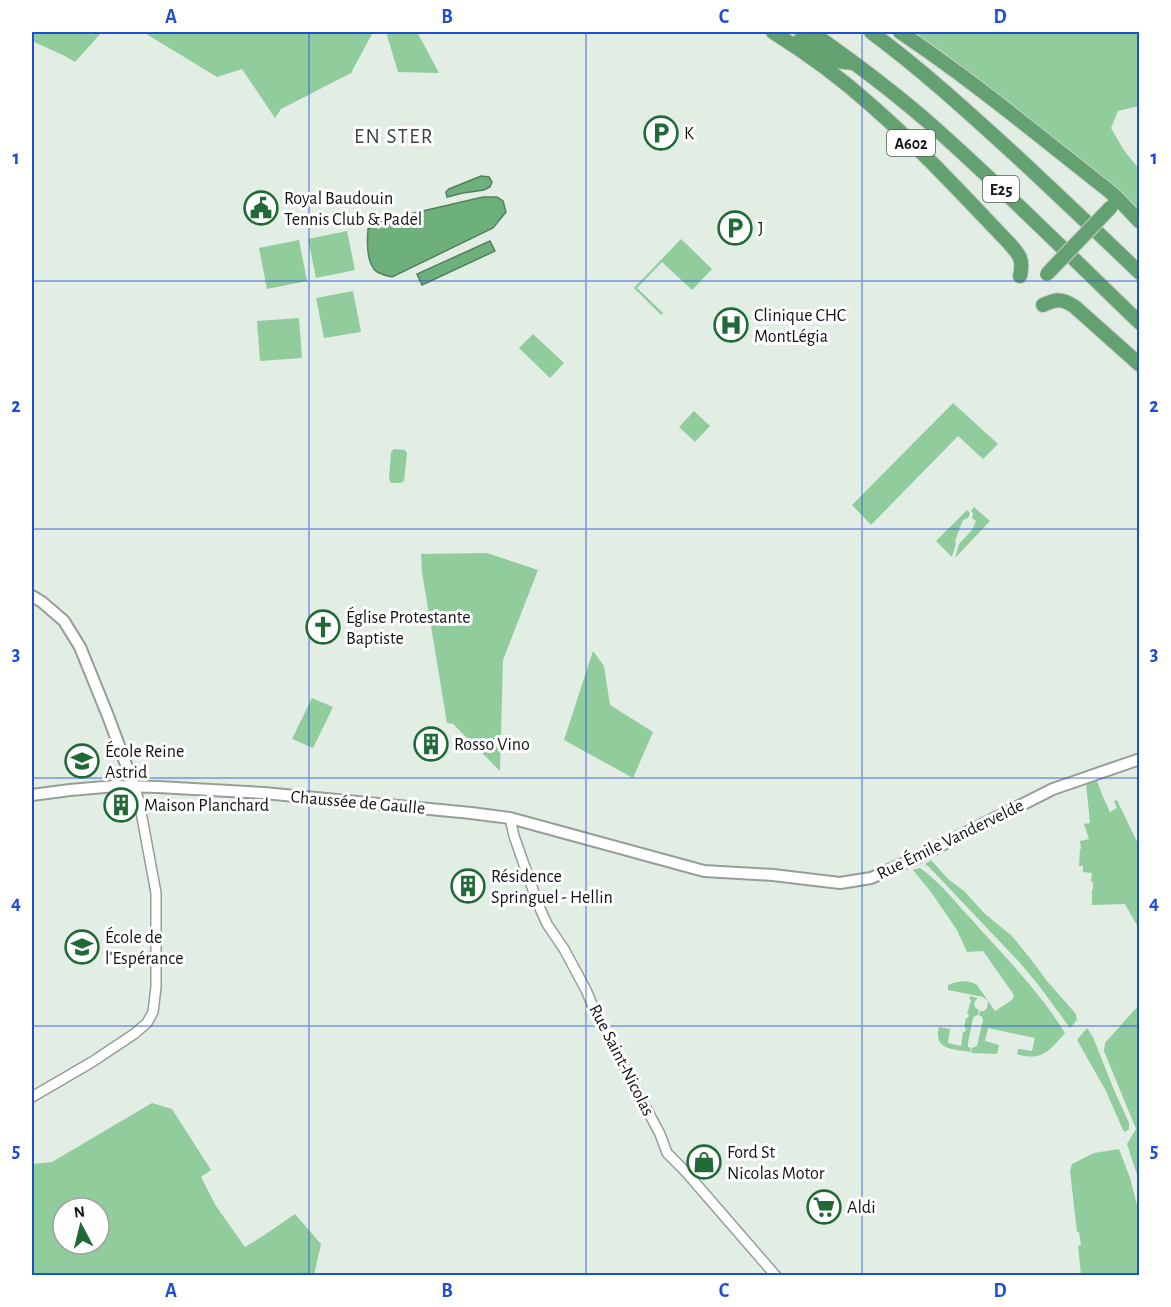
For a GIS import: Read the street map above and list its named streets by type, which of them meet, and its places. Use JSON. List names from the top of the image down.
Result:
{
  "streets": {
    "highway": ["A602", "E25"],
    "main road": ["Chaussée de Gaulle", "Rue Émile Vandervelde"],
    "street": ["Rue Saint-Nicolas"]
  },
  "crossings": [
    ["Chaussée de Gaulle", "Rue Émile Vandervelde"],
    ["Chaussée de Gaulle", "Rue Saint-Nicolas"],
    ["Rue Émile Vandervelde", "Rue Saint-Nicolas"]
  ],
  "districts": ["EN STER"],
  "places": {
    "parking": ["K", "J"],
    "public building": ["Royal Baudouin Tennis Club & Padel"],
    "hospital": ["Clinique CHC MontLégia"],
    "church": ["Église Protestante Baptiste"],
    "building": ["Rosso Vino", "Maison Planchard", "Résidence Springuel - Hellin"],
    "school or university": ["École Reine Astrid", "École de l'Espérance"],
    "shop": ["Ford St Nicolas Motor"],
    "supermarket": ["Aldi"]
  },
  "north": "top",
  "grid": {
    "columns": [
      "A",
      "B",
      "C",
      "D"
    ],
    "rows": [
      "1",
      "2",
      "3",
      "4",
      "5"
    ]
  }
}
